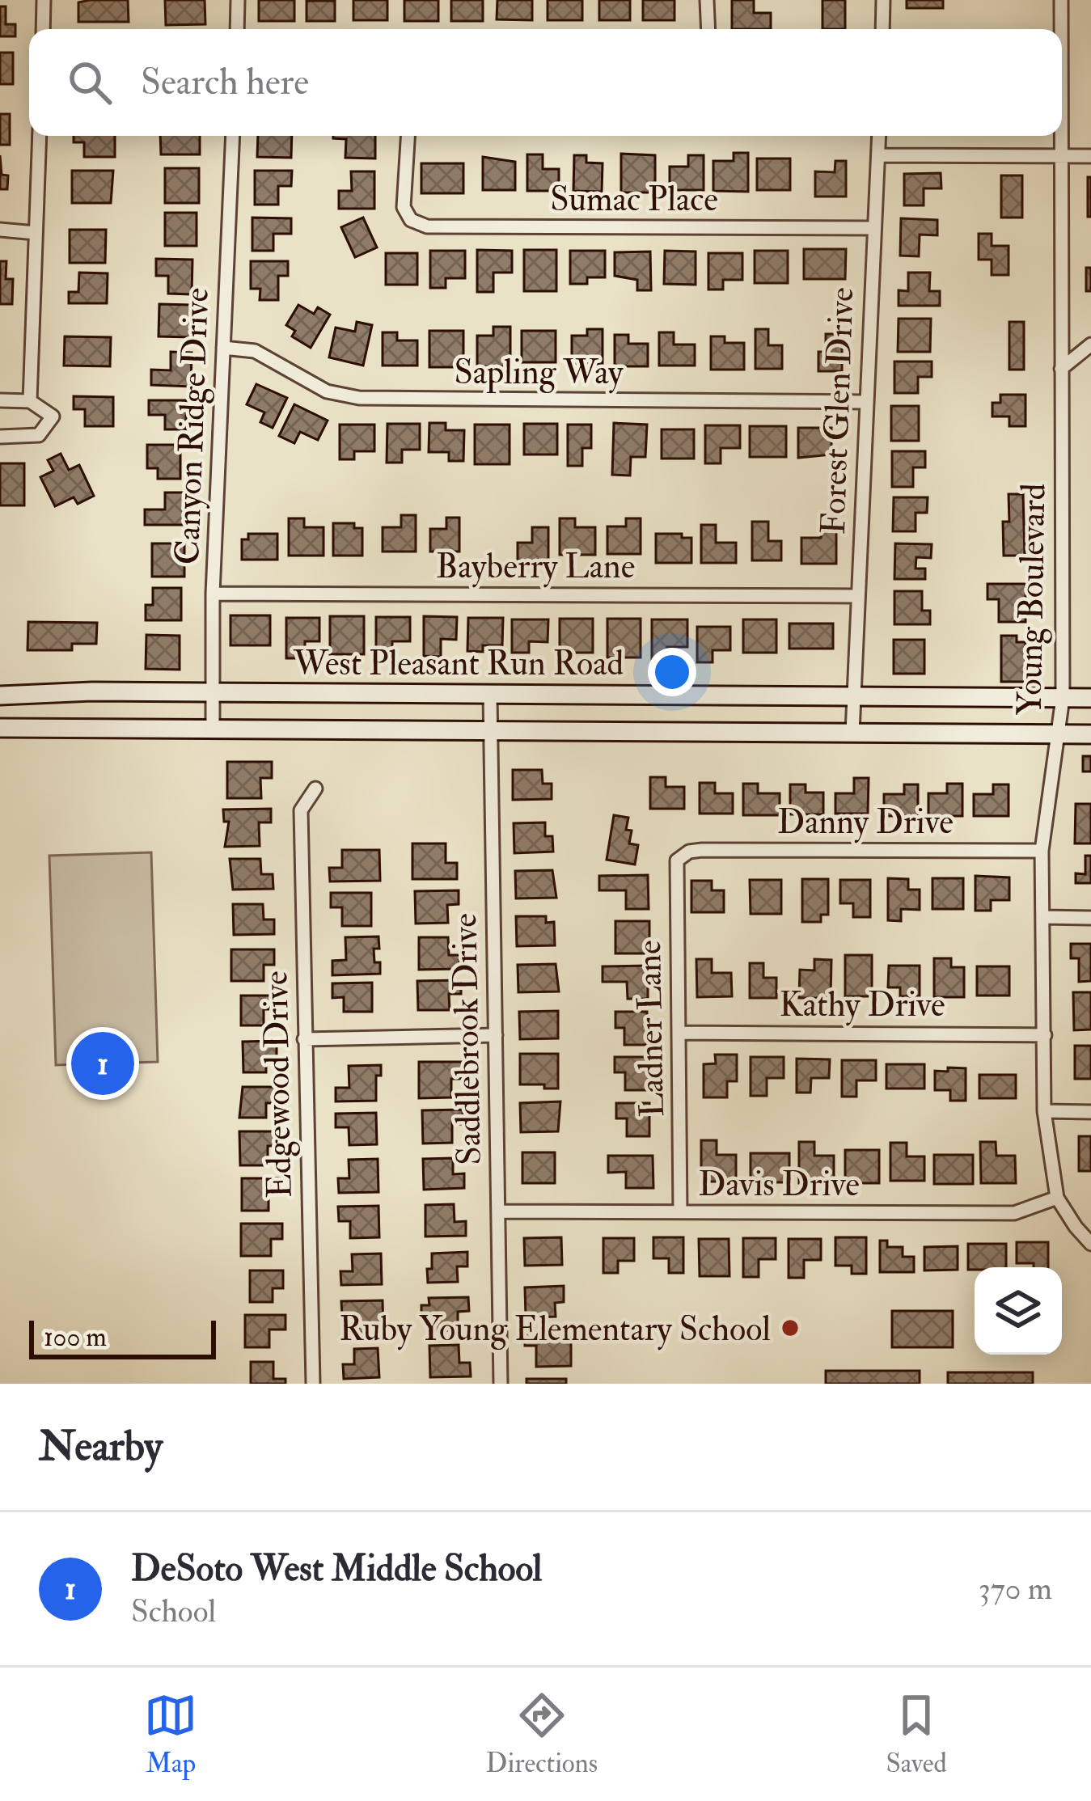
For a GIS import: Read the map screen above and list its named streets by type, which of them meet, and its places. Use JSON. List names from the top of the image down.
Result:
{
  "streets": {
    "main road": ["West Pleasant Run Road"],
    "street": [
      "Sumac Place",
      "Sapling Way",
      "Forest Glen Drive",
      "Canyon Ridge Drive",
      "Bayberry Lane",
      "Young Boulevard",
      "Danny Drive",
      "Kathy Drive",
      "Ladner Lane",
      "Saddlebrook Drive",
      "Edgewood Drive",
      "Davis Drive"
    ]
  },
  "crossings": [
    ["Sumac Place", "Forest Glen Drive"],
    ["Sapling Way", "Forest Glen Drive"],
    ["Sapling Way", "Canyon Ridge Drive"],
    ["Forest Glen Drive", "Bayberry Lane"],
    ["Forest Glen Drive", "West Pleasant Run Road"],
    ["Canyon Ridge Drive", "Bayberry Lane"],
    ["Canyon Ridge Drive", "West Pleasant Run Road"],
    ["Young Boulevard", "West Pleasant Run Road"],
    ["Young Boulevard", "Danny Drive"],
    ["Young Boulevard", "Kathy Drive"],
    ["Young Boulevard", "Davis Drive"],
    ["West Pleasant Run Road", "Saddlebrook Drive"],
    ["Danny Drive", "Ladner Lane"],
    ["Kathy Drive", "Ladner Lane"],
    ["Ladner Lane", "Davis Drive"],
    ["Saddlebrook Drive", "Davis Drive"]
  ],
  "places": ["Ruby Young Elementary School"],
  "scale_bar": "100 m",
  "page": {
    "search": "Search here",
    "pins": "1",
    "scale": "100 m",
    "heading": "Nearby",
    "list": [
      {
        "mark": "1",
        "name": "DeSoto West Middle School",
        "note": "School",
        "value": "370 m"
      }
    ],
    "nav": ["Map", "Directions", "Saved"]
  }
}
